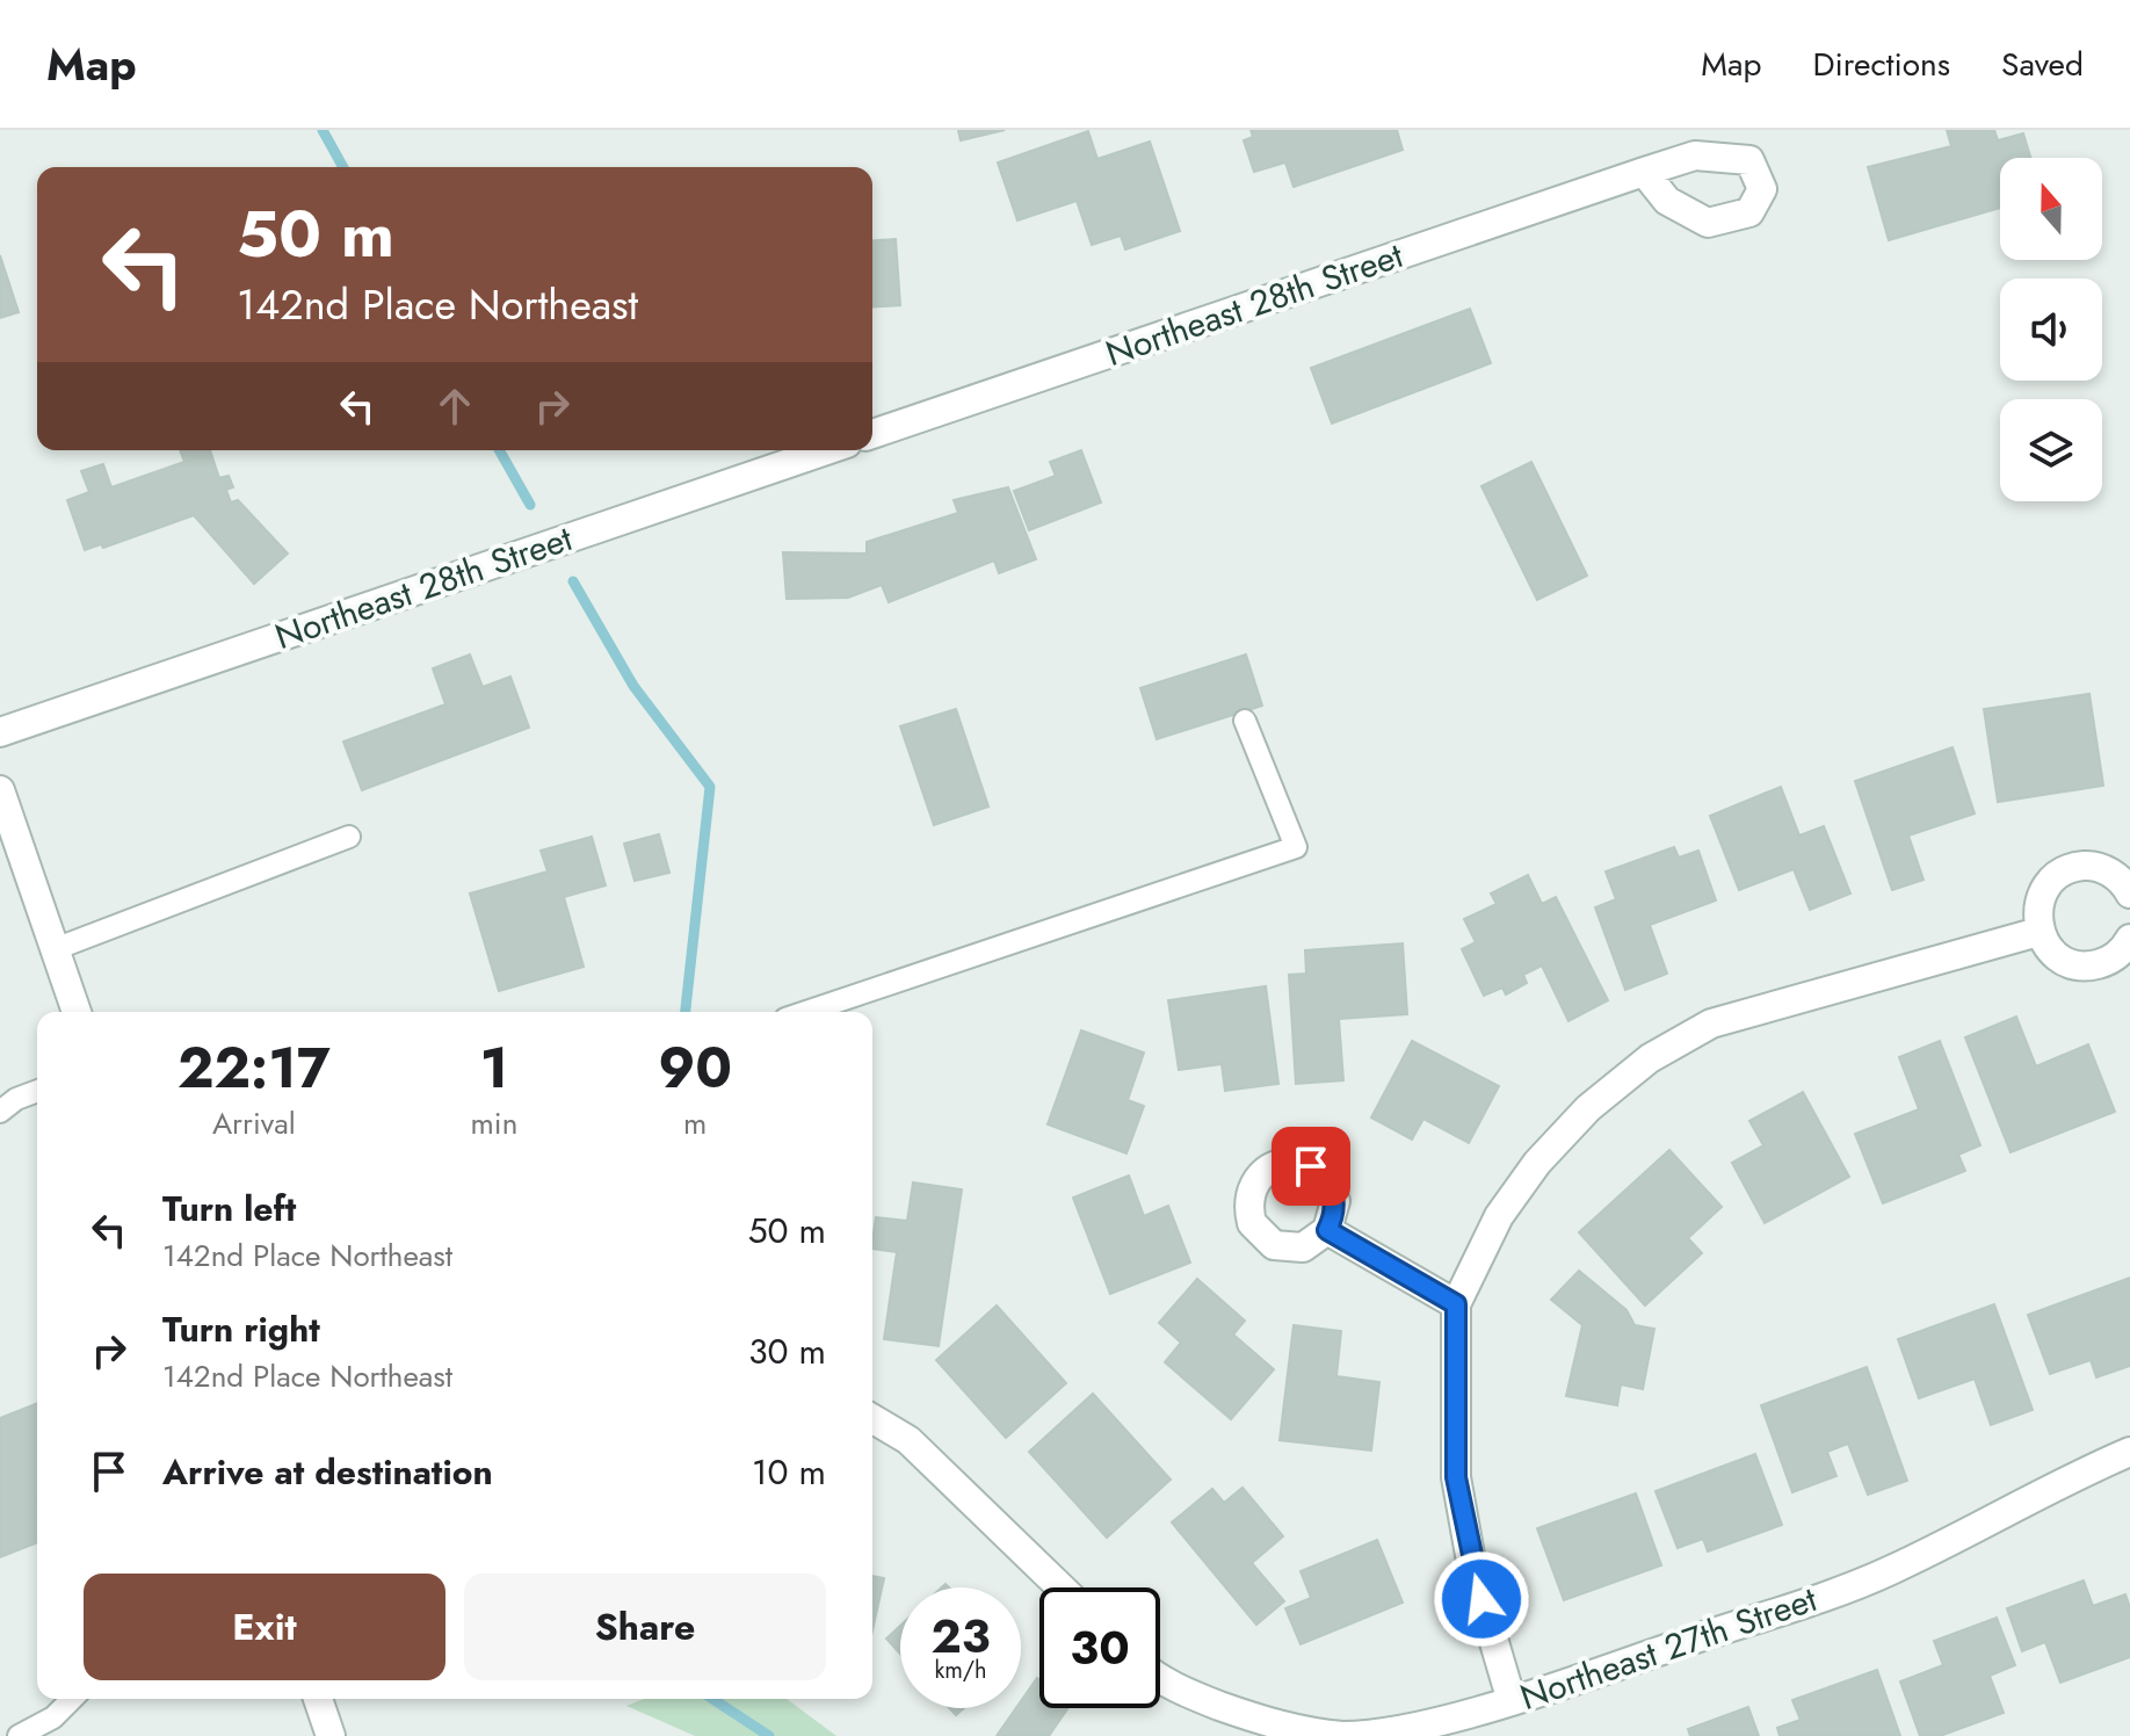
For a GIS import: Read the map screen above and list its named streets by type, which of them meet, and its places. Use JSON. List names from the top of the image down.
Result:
{
  "streets": {
    "street": ["Northeast 28th Street", "Northeast 27th Street"]
  },
  "north": "top",
  "page": {
    "header": "Map",
    "nav": ["Map", "Directions", "Saved"],
    "turn": ["50 m", "142nd Place Northeast"],
    "eta": [
      "22:17",
      "Arrival",
      "1",
      "min",
      "90",
      "m"
    ],
    "list": [
      {
        "name": "Turn left",
        "note": "142nd Place Northeast",
        "value": "50 m"
      },
      {
        "name": "Turn right",
        "note": "142nd Place Northeast",
        "value": "30 m"
      },
      {
        "name": "Arrive at destination",
        "value": "10 m"
      }
    ],
    "buttons": ["Exit", "Share"],
    "speed": "23 km/h",
    "limit": "30"
  }
}
